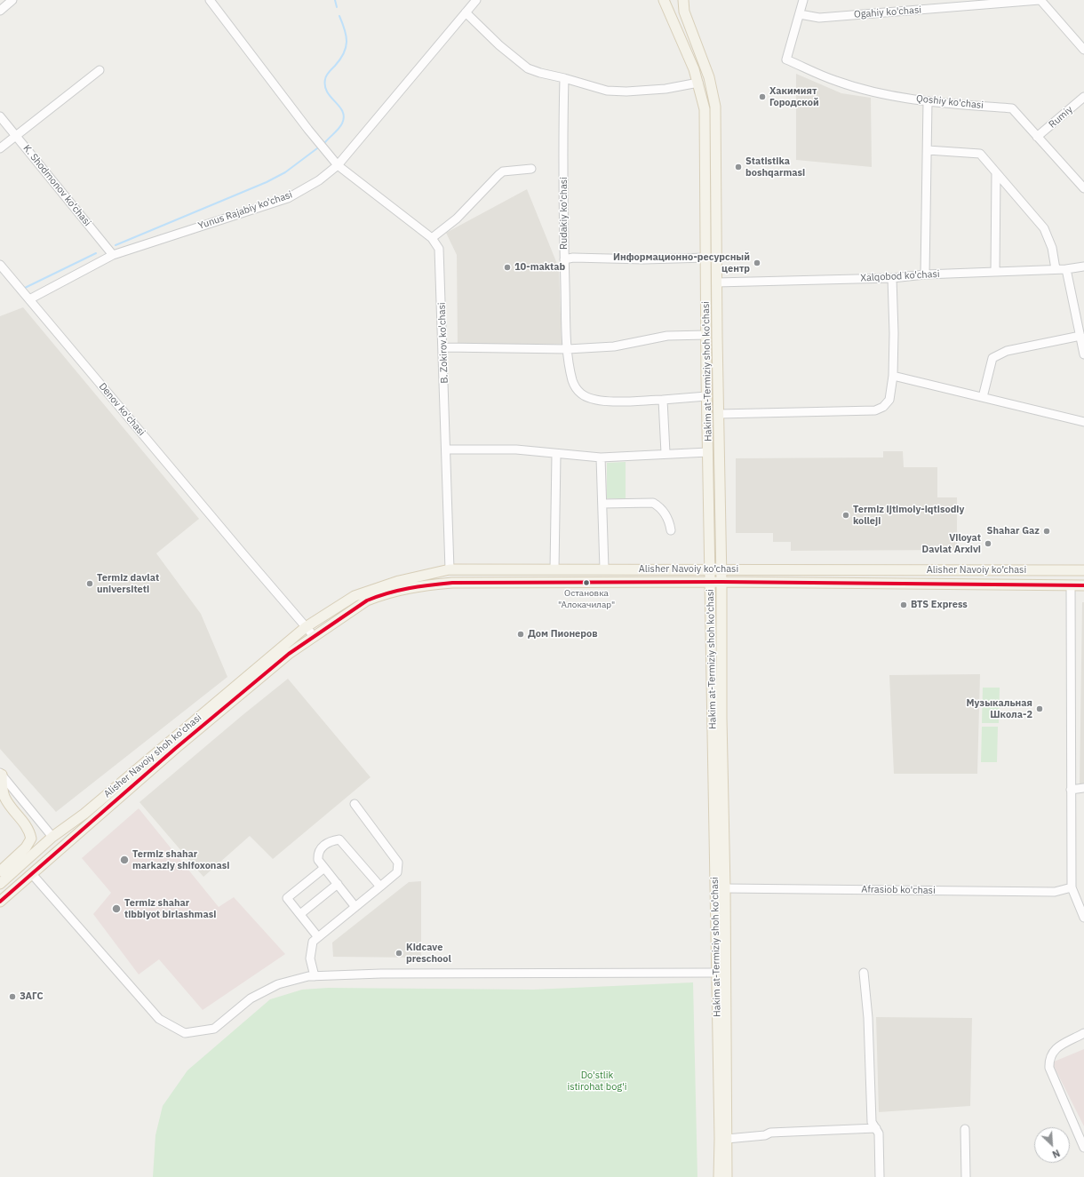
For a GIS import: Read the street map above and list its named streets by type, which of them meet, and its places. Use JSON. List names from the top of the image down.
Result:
{
  "streets": {
    "main road": ["Hakim at-Termiziy shoh ko'chasi", "Alisher Navoiy ko’chasi", "Alisher Navoiy shoh ko'chasi"],
    "street": [
      "Ogahiy ko'chasi",
      "Qoshiy ko'chasi",
      "Rumiy",
      "K. Shodmonov ko'chasi",
      "Yunus Rajabiy ko'chasi",
      "Rudakiy ko'chasi",
      "Xalqobod ko'chasi",
      "B. Zokirov ko'chasi",
      "Denov ko'chasi",
      "Afrasiob ko'chasi"
    ]
  },
  "crossings": [
    ["Ogahiy ko'chasi", "Qoshiy ko'chasi"],
    ["Qoshiy ko'chasi", "Rumiy"],
    ["K. Shodmonov ko'chasi", "Yunus Rajabiy ko'chasi"],
    ["Yunus Rajabiy ko'chasi", "B. Zokirov ko'chasi"],
    ["Yunus Rajabiy ko'chasi", "Denov ko'chasi"],
    ["Rudakiy ko'chasi", "Hakim at-Termiziy shoh ko'chasi"],
    ["Xalqobod ko'chasi", "Hakim at-Termiziy shoh ko'chasi"],
    ["B. Zokirov ko'chasi", "Alisher Navoiy ko’chasi"],
    ["Hakim at-Termiziy shoh ko'chasi", "Alisher Navoiy ko’chasi"],
    ["Hakim at-Termiziy shoh ko'chasi", "Afrasiob ko'chasi"],
    ["Denov ko'chasi", "Alisher Navoiy ko’chasi"],
    ["Denov ko'chasi", "Alisher Navoiy shoh ko'chasi"],
    ["Alisher Navoiy ko’chasi", "Alisher Navoiy shoh ko'chasi"]
  ],
  "parks": ["Do'stlik istirohat bog'i"],
  "places": [
    "Хакимият Городской",
    "Statistika boshqarmasi",
    "Информационно-ресурсный центр",
    "10-maktab",
    "Termiz ijtimoiy-iqtisodiy kolleji",
    "Shahar Gaz",
    "Viloyat Davlat Arxivi",
    "Остановка \"Алокачилар\"",
    "Termiz davlat universiteti",
    "BTS Express",
    "Дом Пионеров",
    "Музыкальная Школа-2",
    "Termiz shahar markaziy shifoxonasi",
    "Termiz shahar tibbiyot birlashmasi",
    "Kidcave preschool",
    "ЗАГС"
  ],
  "north": "bottom right"
}
